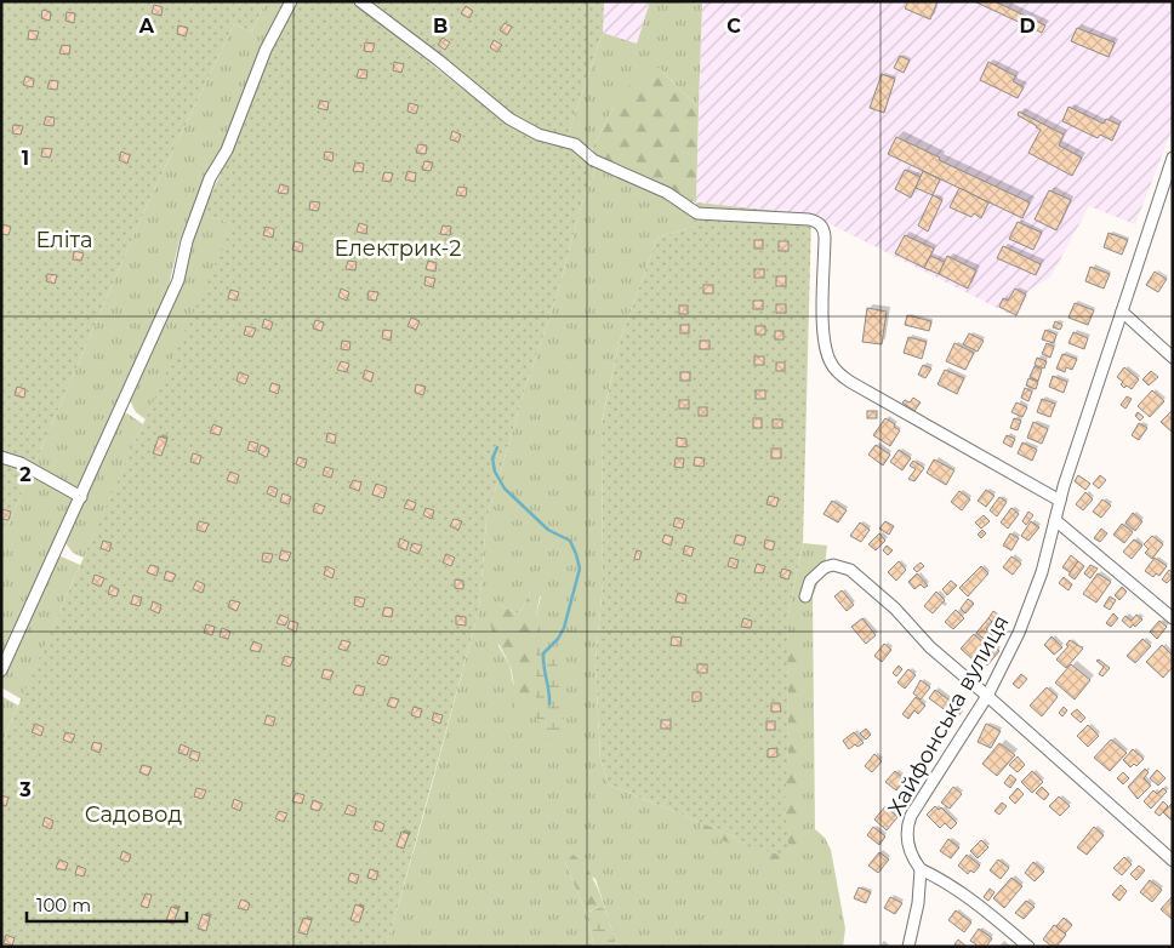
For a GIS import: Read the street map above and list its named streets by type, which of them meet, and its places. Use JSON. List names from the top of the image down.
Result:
{
  "streets": {
    "street": ["Хайфонська вулиця"]
  },
  "parks": ["Еліта", "Електрик-2", "Садовод"],
  "scale_bar": "100 m",
  "grid": {
    "columns": [
      "A",
      "B",
      "C",
      "D"
    ],
    "rows": ["1", "2", "3"]
  }
}
